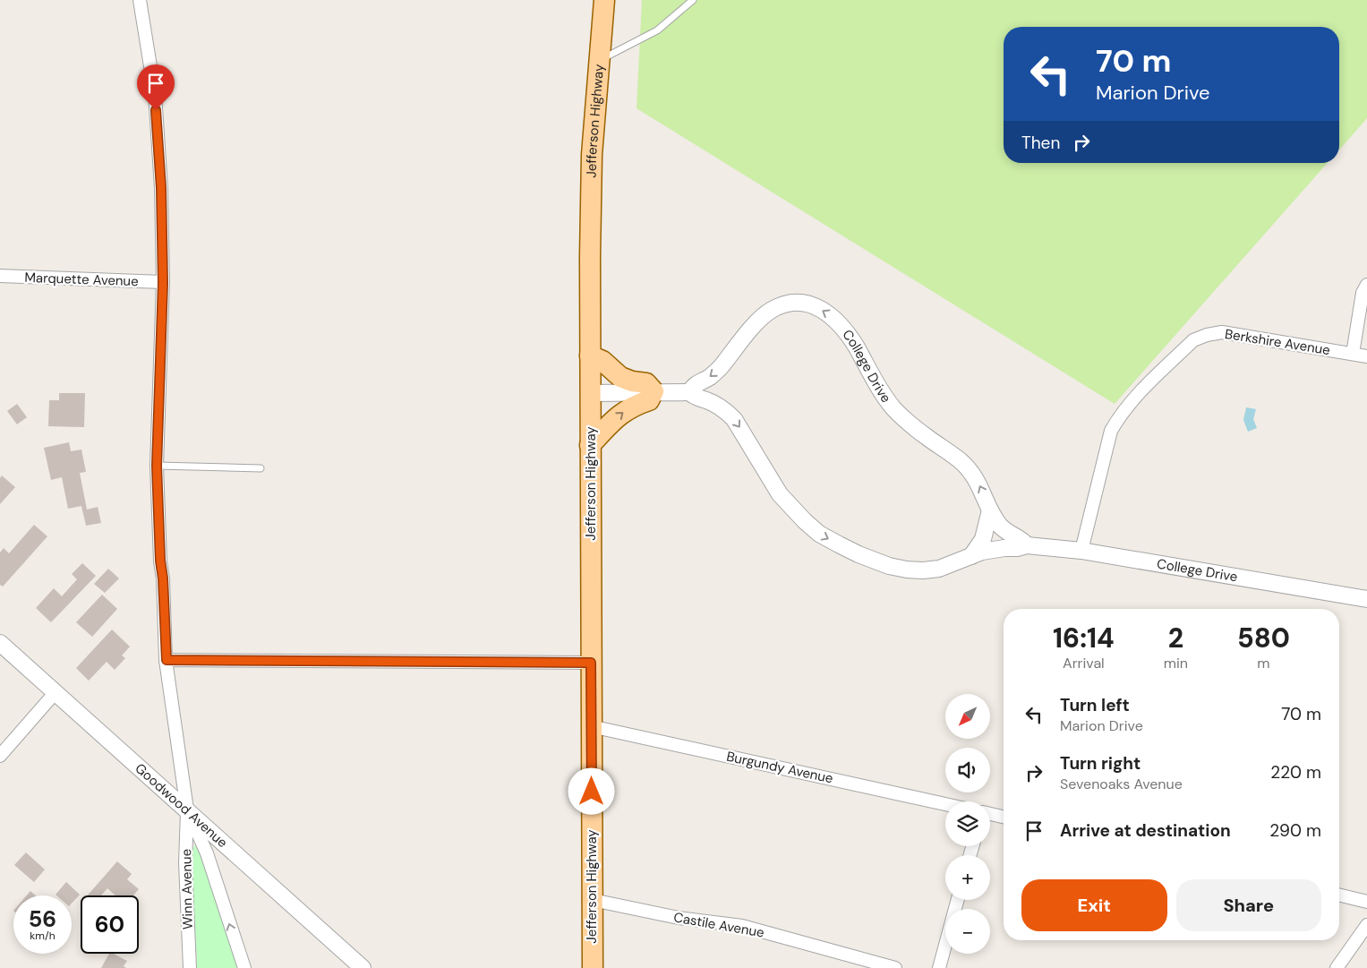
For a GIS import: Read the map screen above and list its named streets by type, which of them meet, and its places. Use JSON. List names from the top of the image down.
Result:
{
  "streets": {
    "main road": ["Jefferson Highway"],
    "street": [
      "Marquette Avenue",
      "Berkshire Avenue",
      "College Drive",
      "Burgundy Avenue",
      "Goodwood Avenue",
      "Winn Avenue",
      "Castile Avenue"
    ]
  },
  "crossings": [
    ["Jefferson Highway", "College Drive"],
    ["Jefferson Highway", "Burgundy Avenue"],
    ["Jefferson Highway", "Castile Avenue"],
    ["Berkshire Avenue", "College Drive"],
    ["Goodwood Avenue", "Winn Avenue"]
  ],
  "north": "bottom left",
  "page": {
    "turn": ["70 m", "Marion Drive"],
    "then": "Then",
    "eta": [
      "16:14",
      "Arrival",
      "2",
      "min",
      "580",
      "m"
    ],
    "list": [
      {
        "name": "Turn left",
        "note": "Marion Drive",
        "value": "70 m"
      },
      {
        "name": "Turn right",
        "note": "Sevenoaks Avenue",
        "value": "220 m"
      },
      {
        "name": "Arrive at destination",
        "value": "290 m"
      }
    ],
    "map_buttons": ["+", "−"],
    "buttons": ["Exit", "Share"],
    "speed": "56 km/h",
    "limit": "60"
  }
}
